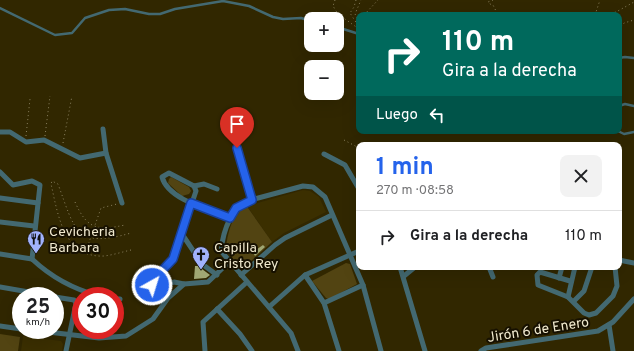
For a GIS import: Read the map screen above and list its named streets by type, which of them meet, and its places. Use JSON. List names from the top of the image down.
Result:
{
  "streets": {
    "street": ["Jirón 6 de Enero"]
  },
  "places": {
    "restaurant": ["Cevicheria Barbara"],
    "church": ["Capilla Cristo Rey"]
  },
  "page": {
    "map_buttons": ["+", "−"],
    "turn": ["110 m", "Gira a la derecha"],
    "then": "Luego",
    "heading": ["1 min", "270 m · 08:58"],
    "list": [
      {
        "name": "Gira a la derecha",
        "value": "110 m"
      }
    ],
    "speed": "25 km/h",
    "limit": "30"
  }
}
